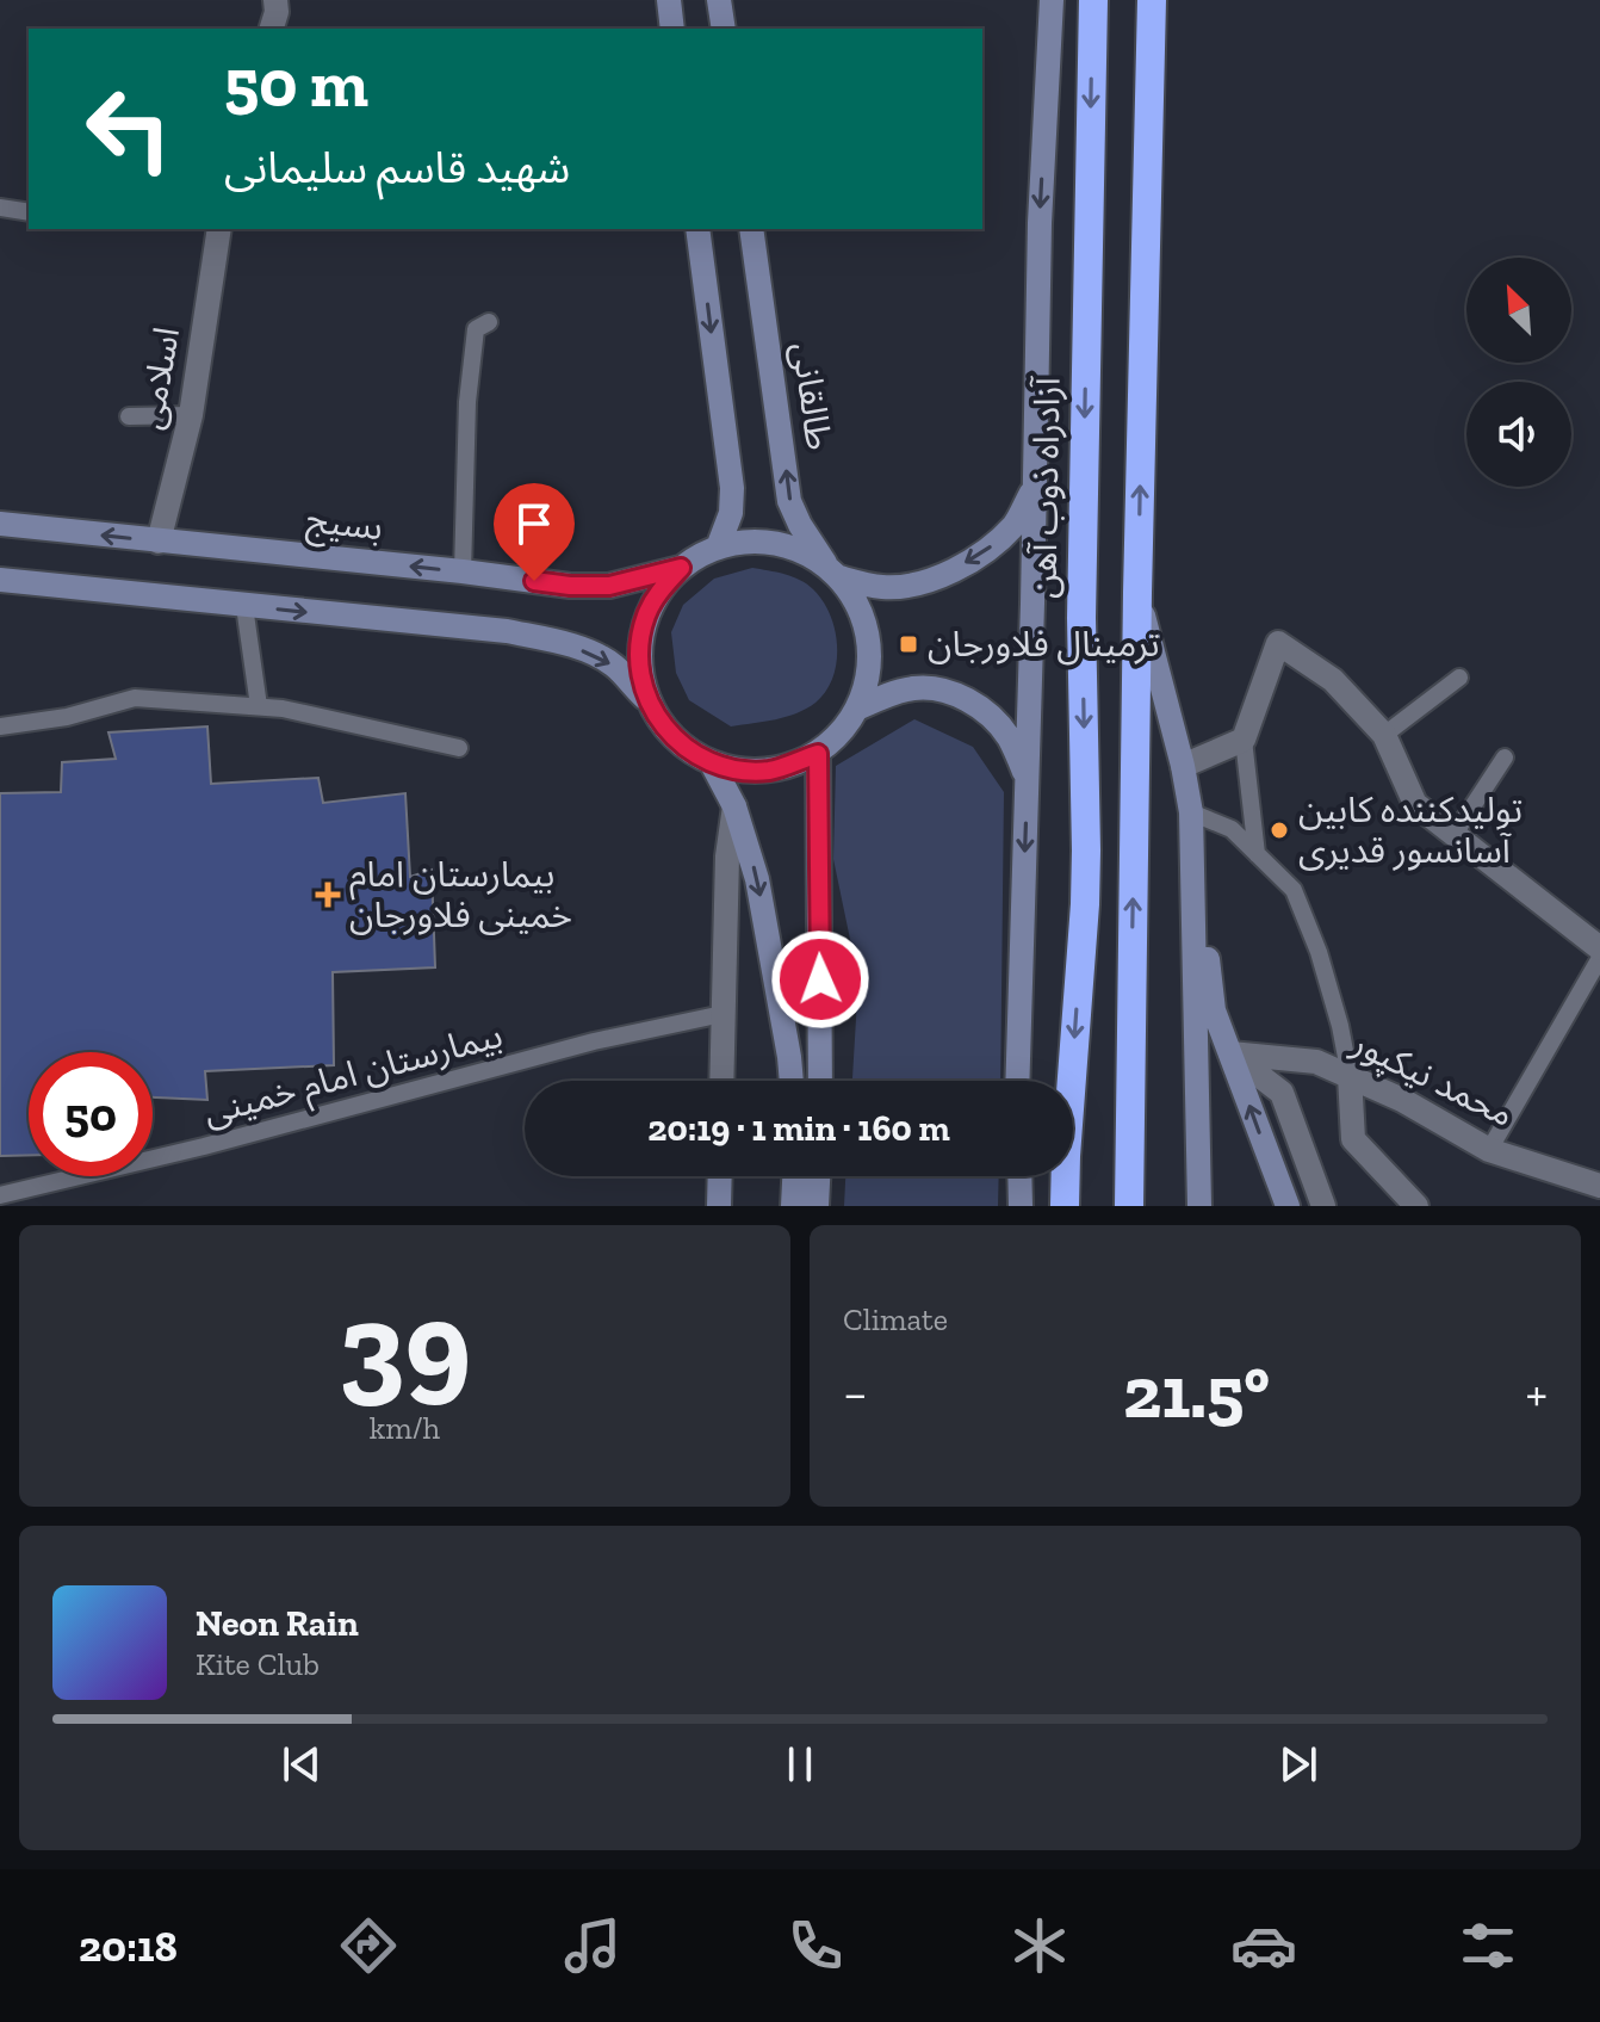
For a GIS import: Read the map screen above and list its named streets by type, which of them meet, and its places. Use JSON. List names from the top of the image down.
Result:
{
  "streets": {
    "highway": ["آزادراه ذوب آهن"],
    "main road": ["طالقانی", "بسیج"],
    "street": ["اسلامی", "محمد نیکپور"],
    "lane": ["بیمارستان امام خمینی"]
  },
  "crossings": [
    ["اسلامی", "بسیج"],
    ["طالقانی", "بسیج"]
  ],
  "places": {
    "transit": ["ترمینال فلاورجان"],
    "other": ["تولیدکننده کابین آسانسور قدیری"],
    "health": ["بیمارستان امام خمینی فلاورجان"]
  },
  "north": "top left",
  "page": {
    "turn": ["50 m", "شهید قاسم سلیمانی"],
    "limit": "50",
    "trip": "20:19 · 1 min · 160 m",
    "tile": [
      ["39", "km/h"],
      "Climate"
    ],
    "heat": ["−", "21.5°", "+"],
    "song": ["Neon Rain", "Kite Club"],
    "tabs": "20:18"
  }
}
